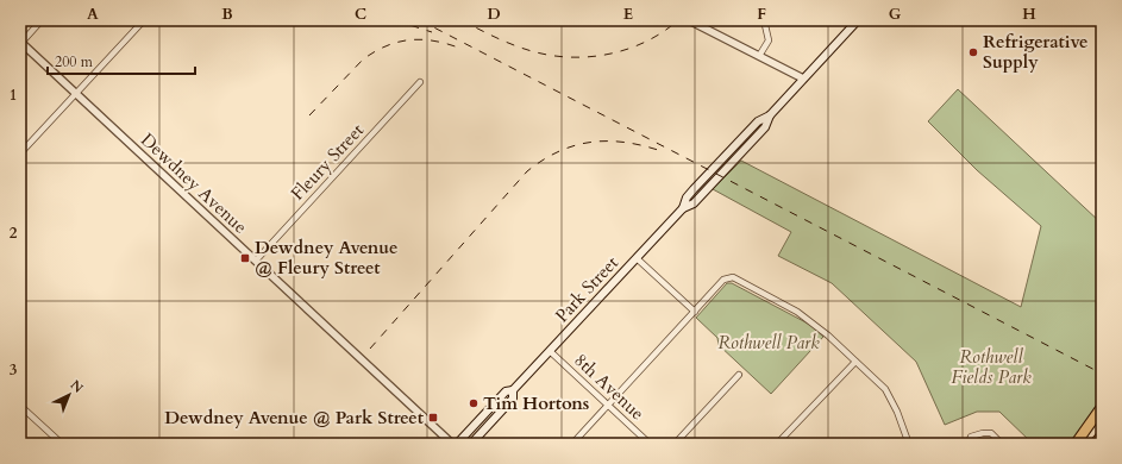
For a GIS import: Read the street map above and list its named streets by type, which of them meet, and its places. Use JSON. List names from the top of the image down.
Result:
{
  "streets": {
    "main road": ["Park Street"],
    "street": ["Fleury Street", "Dewdney Avenue", "8th Avenue"]
  },
  "crossings": [
    ["Fleury Street", "Dewdney Avenue"],
    ["Park Street", "8th Avenue"]
  ],
  "parks": ["Rothwell Park", "Rothwell Fields Park"],
  "places": {
    "other": ["Refrigerative Supply", "Tim Hortons"],
    "transit": ["Dewdney Avenue @ Fleury Street", "Dewdney Avenue @ Park Street"]
  },
  "scale_bar": "200 m",
  "north": "top right",
  "grid": {
    "columns": [
      "A",
      "B",
      "C",
      "D",
      "E",
      "F",
      "G",
      "H"
    ],
    "rows": ["1", "2", "3"]
  }
}
